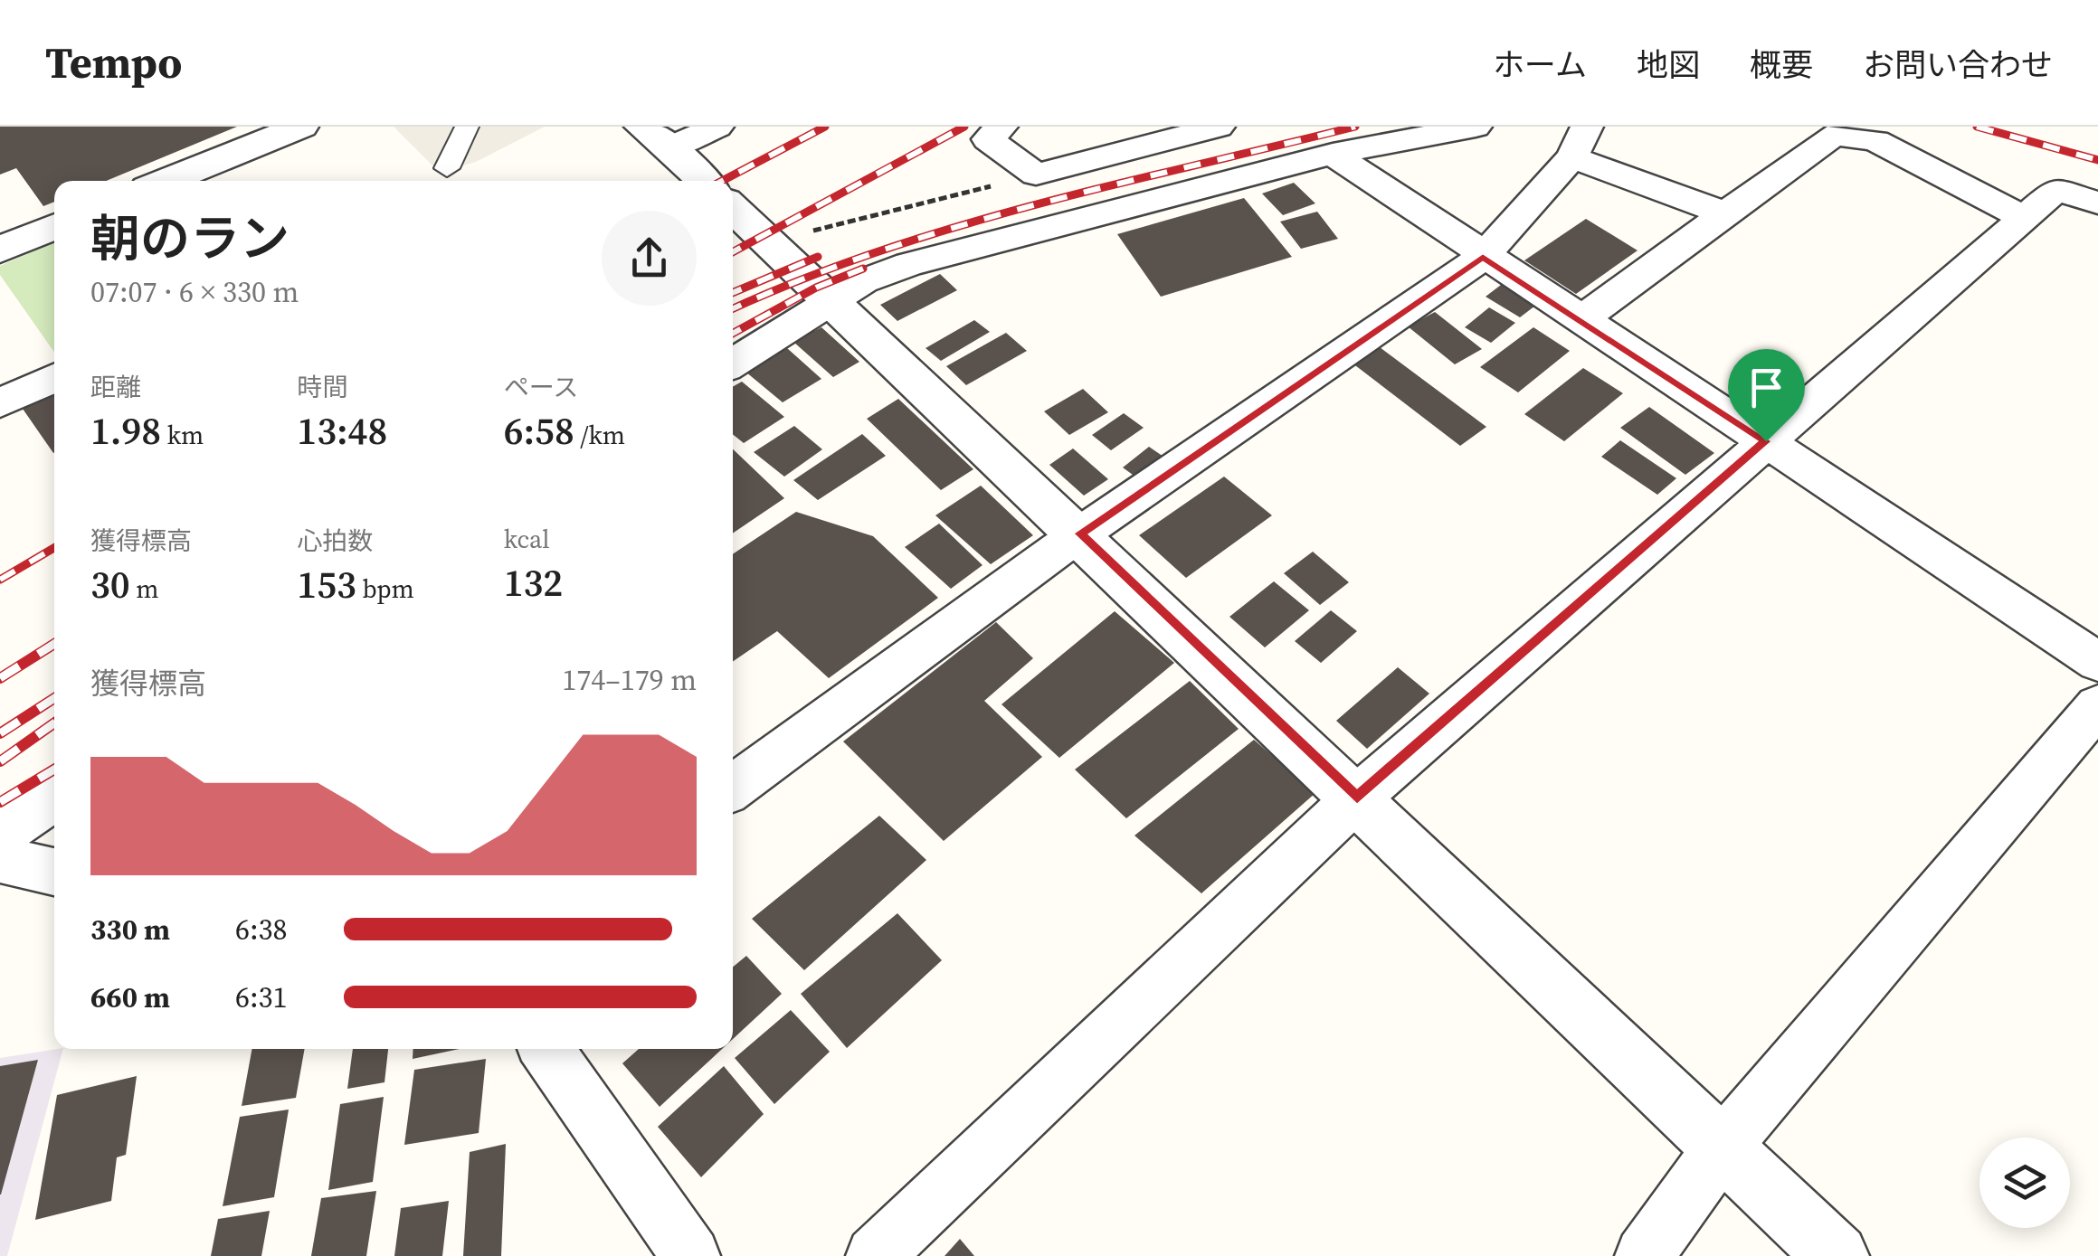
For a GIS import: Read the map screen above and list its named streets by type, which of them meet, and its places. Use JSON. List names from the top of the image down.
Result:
{
  "page": {
    "header": "Tempo",
    "nav": [
      "ホーム",
      "地図",
      "概要",
      "お問い合わせ"
    ],
    "heading": ["朝のラン", "07:07 · 6 × 330 m"],
    "stats": [
      ["距離", "1.98 km"],
      ["時間", "13:48"],
      ["ペース", "6:58 /km"],
      ["獲得標高", "30 m"],
      ["心拍数", "153 bpm"],
      ["kcal", "132"]
    ],
    "chart": ["獲得標高", "174–179 m"],
    "list": [
      {
        "name": "330 m",
        "note": "6:38"
      },
      {
        "name": "660 m",
        "note": "6:31"
      }
    ]
  }
}
